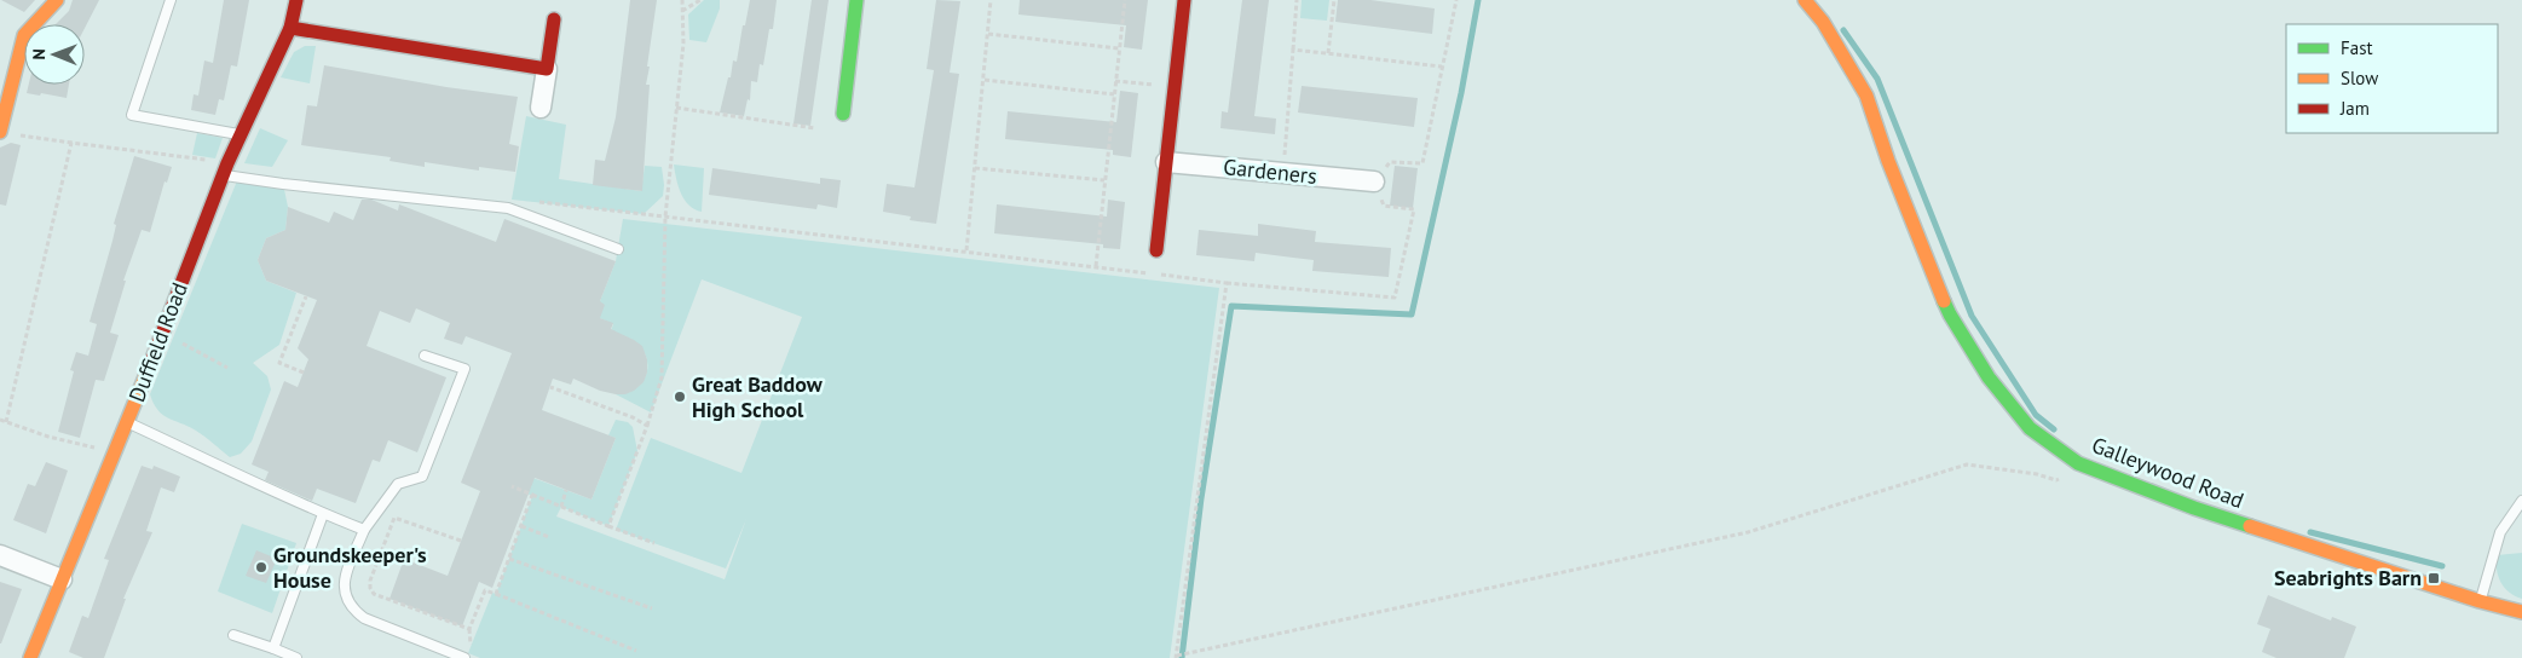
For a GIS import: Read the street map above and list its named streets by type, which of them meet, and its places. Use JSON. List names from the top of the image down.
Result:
{
  "streets": {
    "street": ["Gardeners", "Duffield Road", "Galleywood Road"]
  },
  "places": {
    "other": ["Great Baddow High School", "Groundskeeper's House"],
    "transit": ["Seabrights Barn"]
  },
  "legend": ["Fast", "Slow", "Jam"],
  "north": "left"
}
